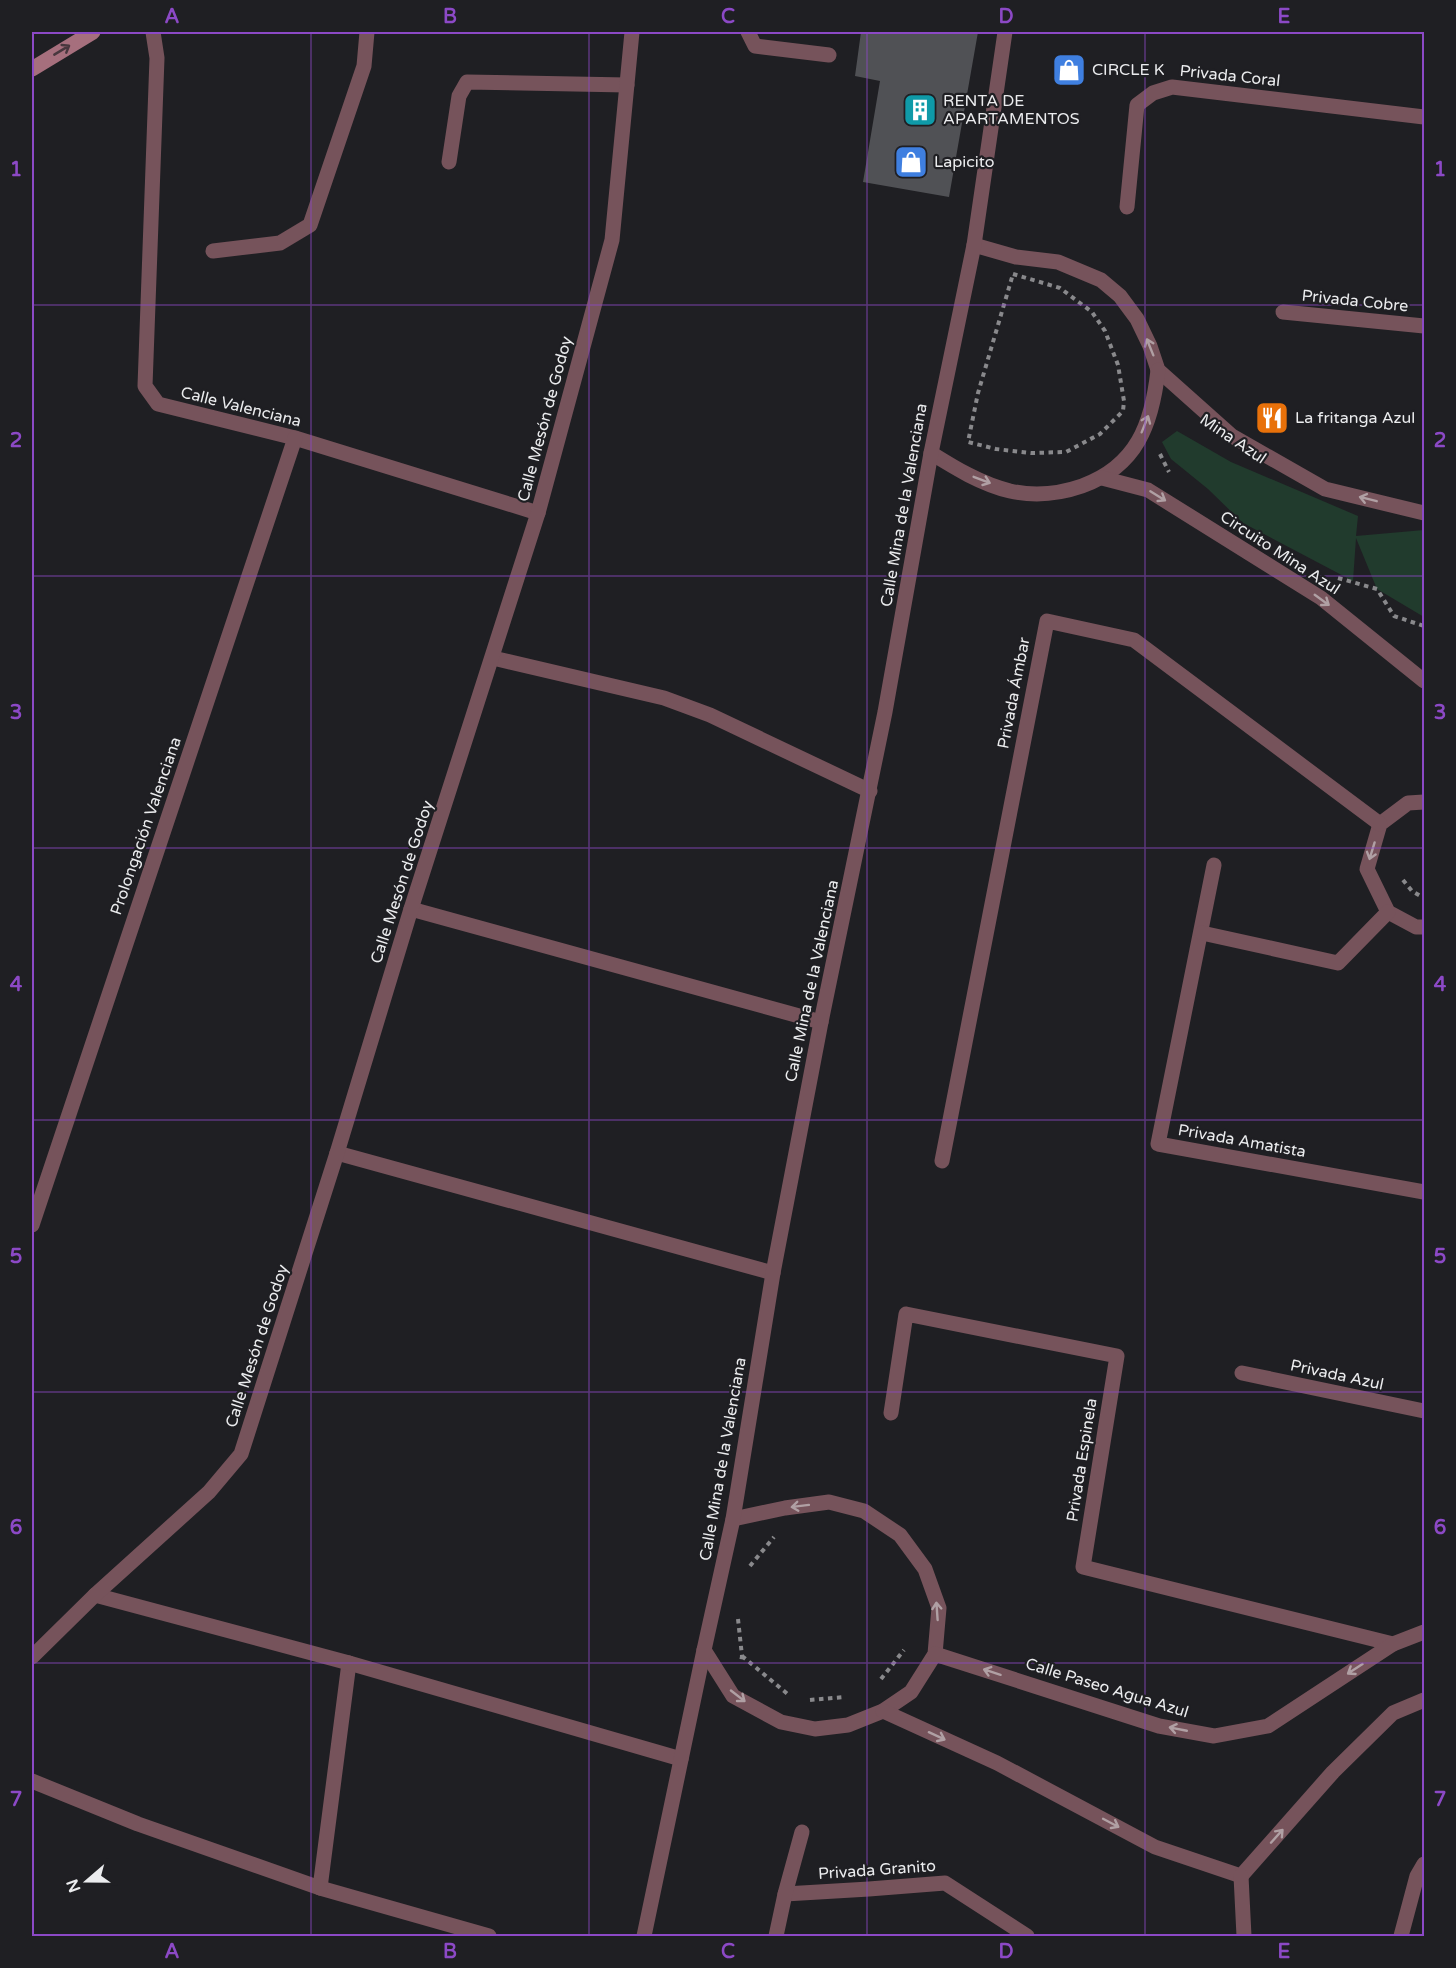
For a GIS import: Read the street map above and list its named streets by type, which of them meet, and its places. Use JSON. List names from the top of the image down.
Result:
{
  "streets": {
    "street": [
      "Privada Coral",
      "Privada Cobre",
      "Calle Valenciana",
      "Calle Mesón de Godoy",
      "Calle Mina de la Valenciana",
      "Circuito Mina Azul",
      "Privada Ámbar",
      "Prolongación Valenciana",
      "Privada Amatista",
      "Privada Azul",
      "Privada Espinela",
      "Calle Paseo Agua Azul",
      "Privada Granito"
    ]
  },
  "crossings": [
    ["Calle Valenciana", "Calle Mesón de Godoy"],
    ["Calle Valenciana", "Prolongación Valenciana"],
    ["Privada Espinela", "Calle Paseo Agua Azul"]
  ],
  "one_way": ["Calle Paseo Agua Azul"],
  "places": {
    "shop": ["CIRCLE K", "Lapicito"],
    "building": ["RENTA DE APARTAMENTOS"],
    "restaurant": ["La fritanga Azul"]
  },
  "north": "left",
  "grid": {
    "columns": [
      "A",
      "B",
      "C",
      "D",
      "E"
    ],
    "rows": [
      "1",
      "2",
      "3",
      "4",
      "5",
      "6",
      "7"
    ]
  }
}
